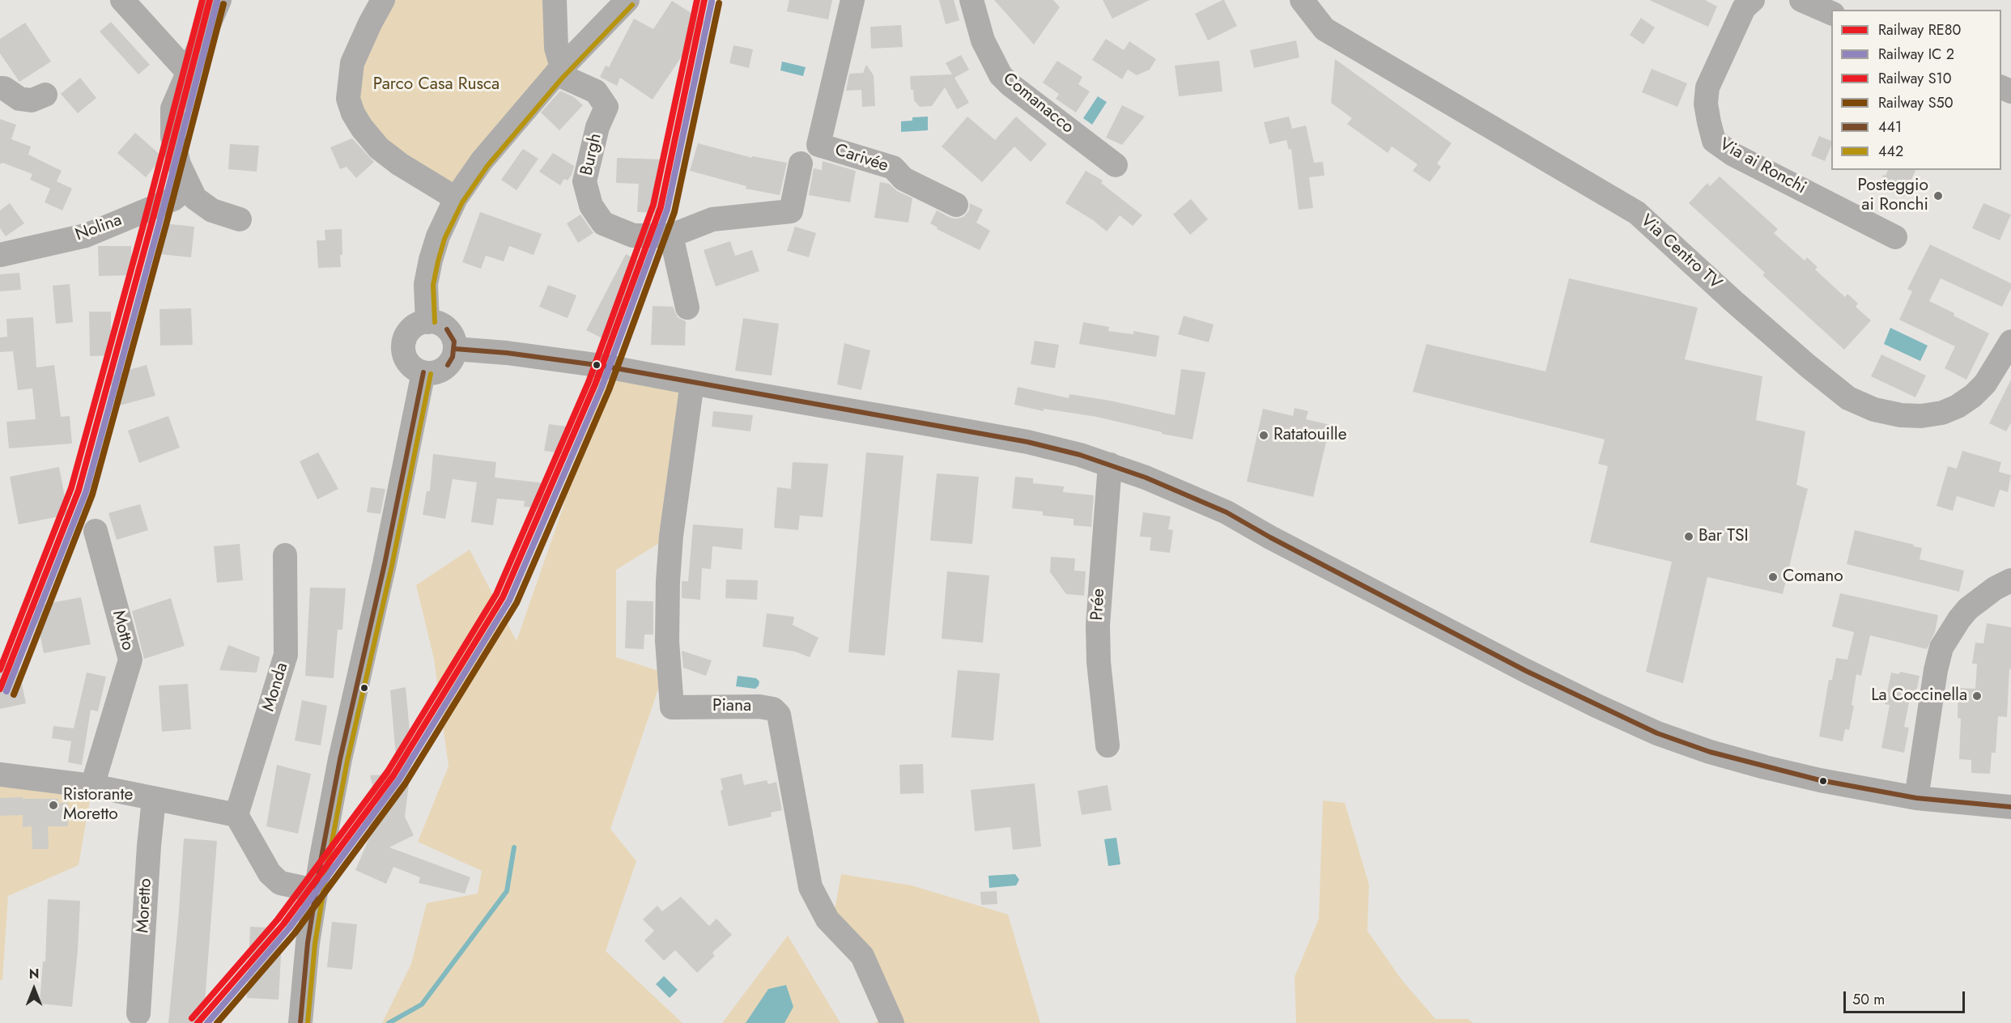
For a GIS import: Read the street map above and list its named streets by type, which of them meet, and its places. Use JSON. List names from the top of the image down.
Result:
{
  "streets": {
    "street": [
      "Comanacco",
      "Burgh",
      "Carivée",
      "Via ai Ronchi",
      "Nolina",
      "Via Centro TV",
      "Prée",
      "Motto",
      "Monda",
      "Piana",
      "Moretto"
    ]
  },
  "parks": ["Parco Casa Rusca"],
  "places": [
    "Posteggio ai Ronchi",
    "Ratatouille",
    "Bar TSI",
    "Comano",
    "La Coccinella",
    "Ristorante Moretto"
  ],
  "lines": [
    "rail line RE80",
    "rail line S10",
    "rail line S50",
    "transit line 442",
    "transit line 441"
  ],
  "legend": [
    "Railway RE80",
    "Railway IC 2",
    "Railway S10",
    "Railway S50",
    "441",
    "442"
  ],
  "scale_bar": "50 m",
  "north": "top"
}
